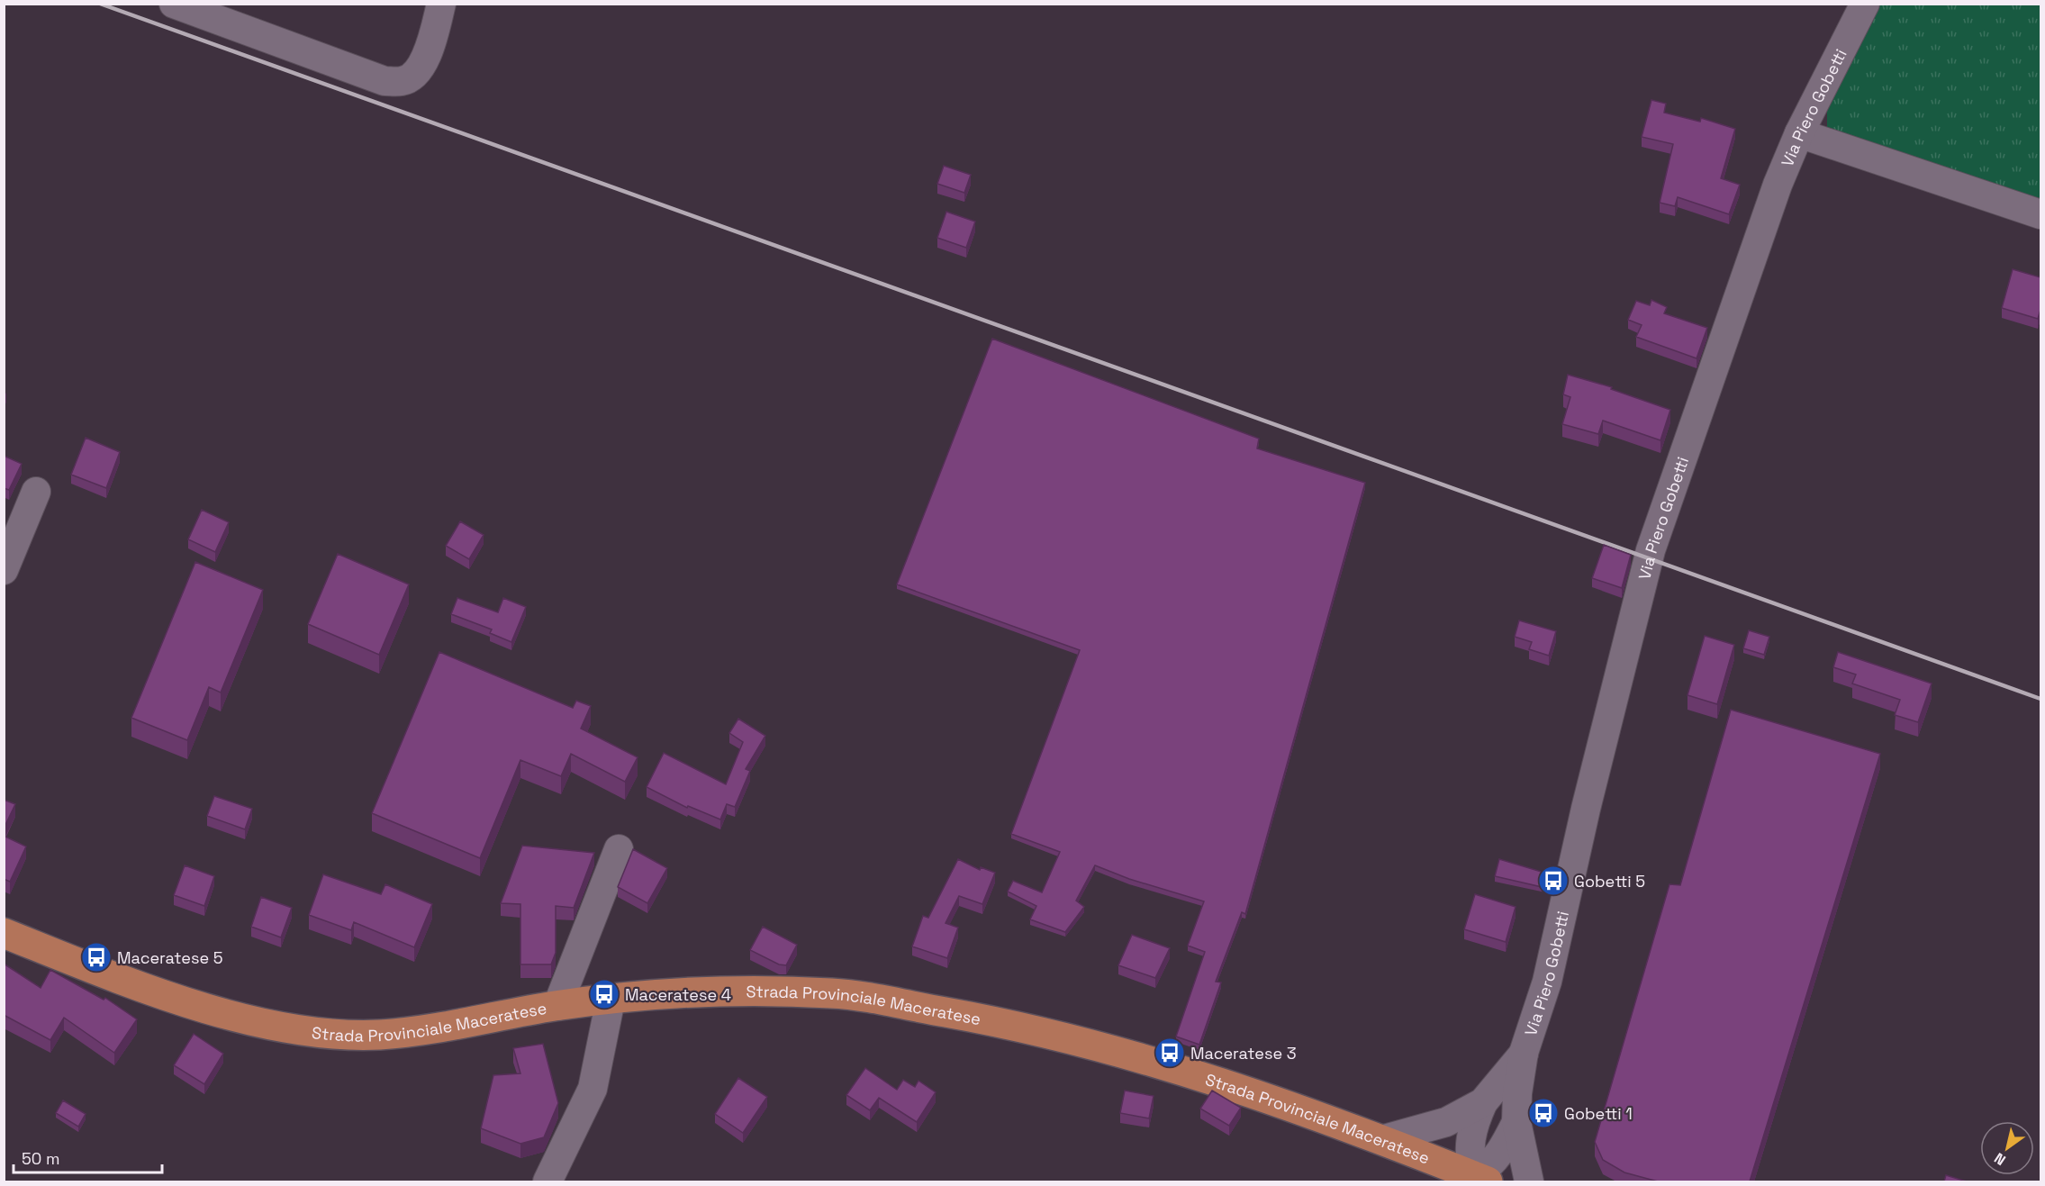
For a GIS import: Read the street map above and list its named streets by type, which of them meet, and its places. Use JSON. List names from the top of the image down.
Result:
{
  "streets": {
    "main road": ["Strada Provinciale Maceratese"],
    "street": ["Via Piero Gobetti"]
  },
  "places": {
    "bus stop": [
      "Gobetti 5",
      "Maceratese 5",
      "Maceratese 4",
      "Maceratese 3",
      "Gobetti 1"
    ]
  },
  "scale_bar": "50 m",
  "north": "bottom left"
}
